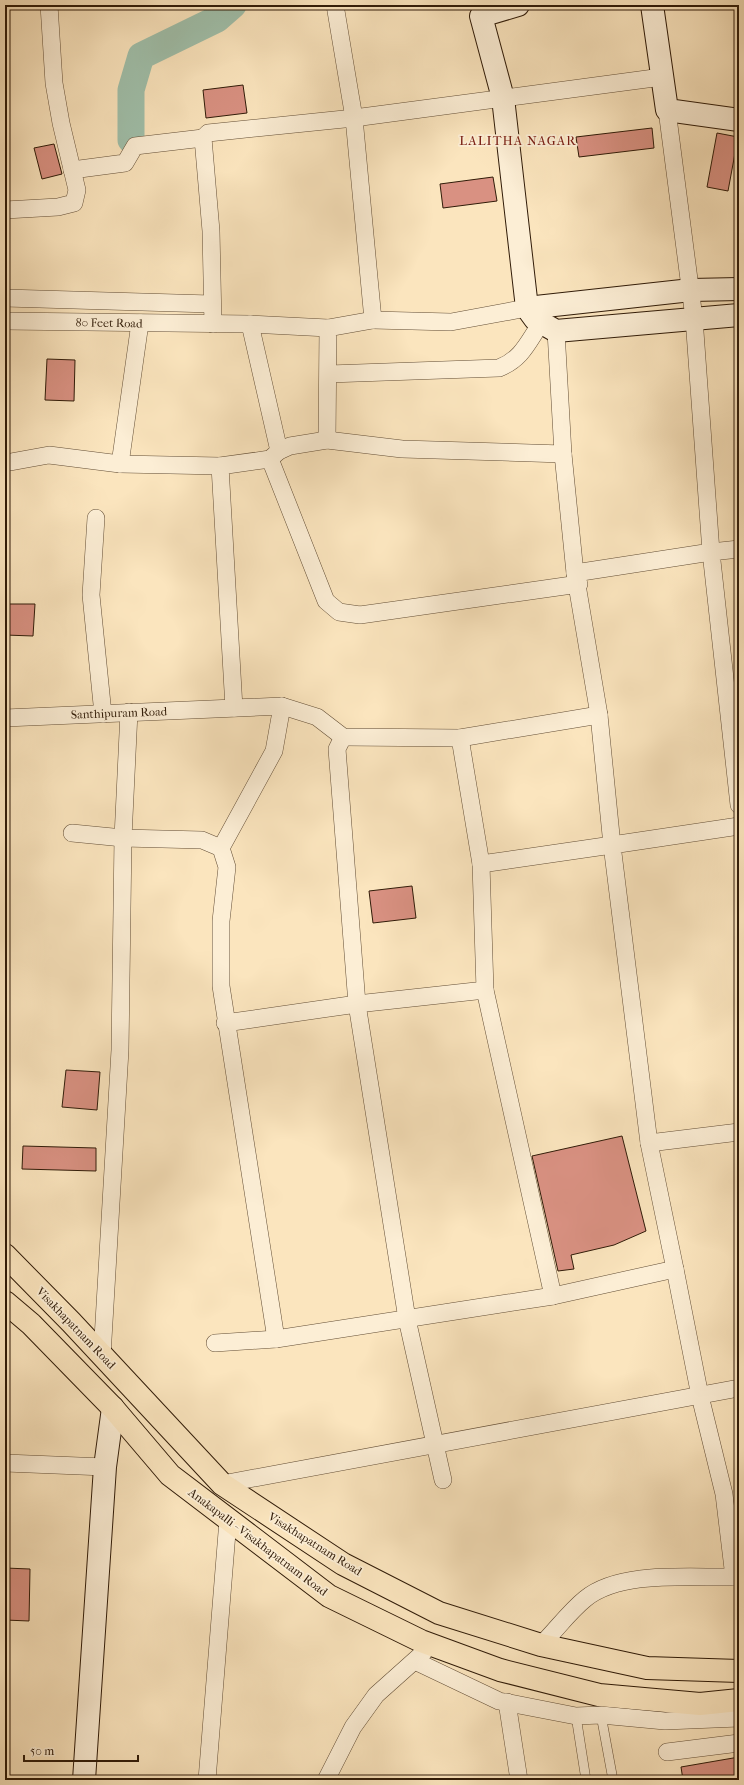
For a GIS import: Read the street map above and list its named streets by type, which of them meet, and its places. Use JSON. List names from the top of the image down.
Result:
{
  "streets": {
    "main road": ["Visakhapatnam Road", "Anakapalli - Visakhapatnam Road"],
    "street": ["80 Feet Road", "Santhipuram Road"]
  },
  "districts": ["LALITHA NAGAR"],
  "scale_bar": "50 m"
}
